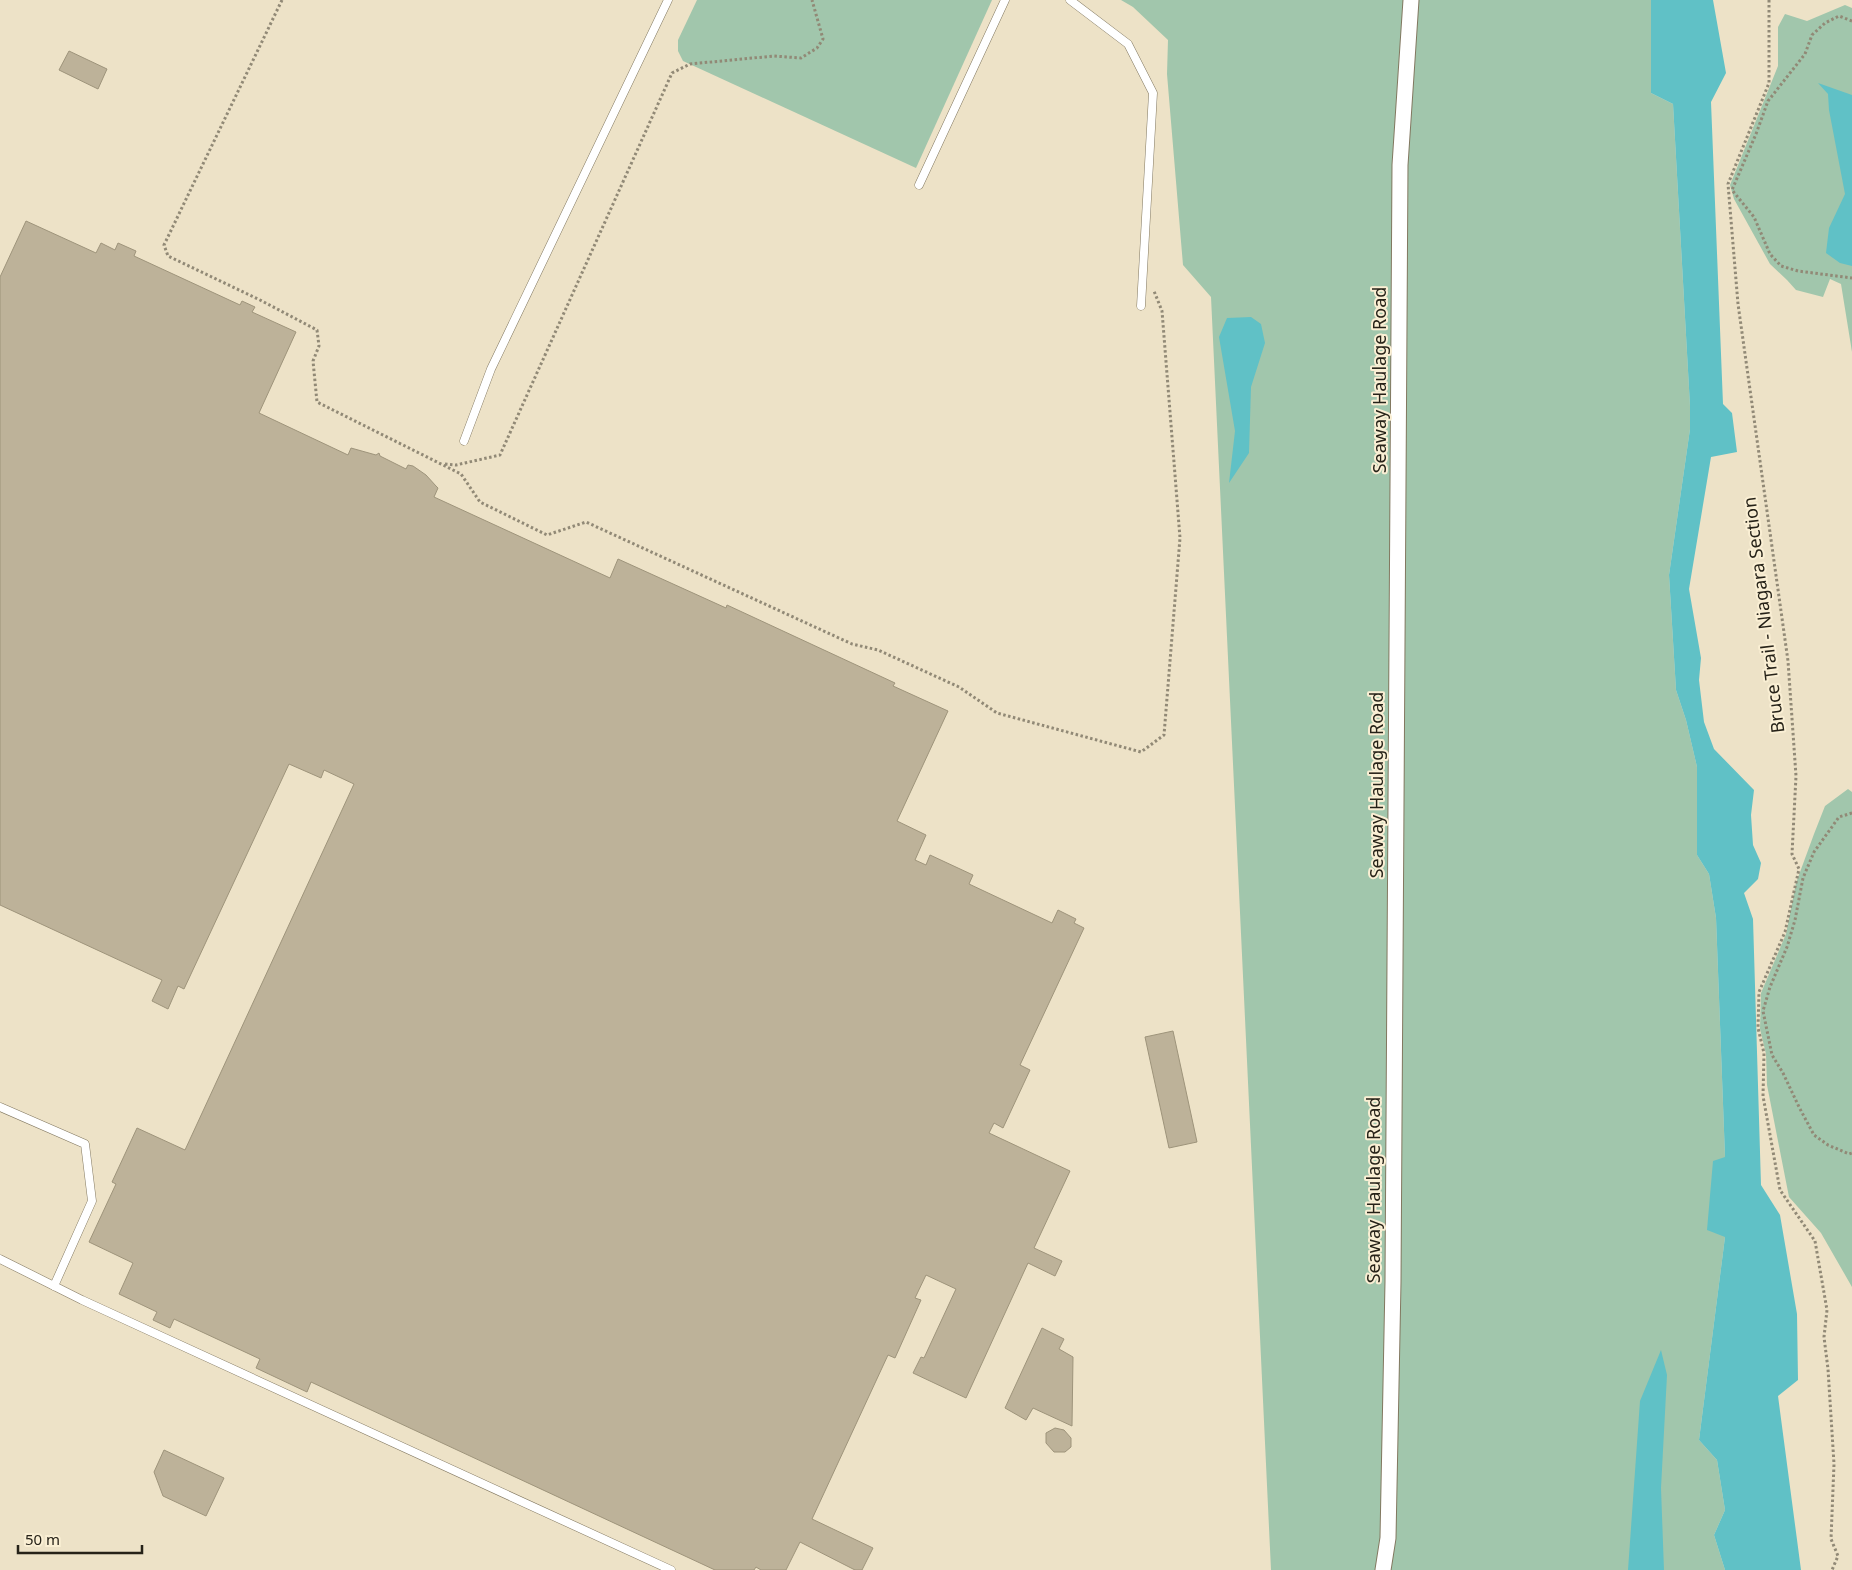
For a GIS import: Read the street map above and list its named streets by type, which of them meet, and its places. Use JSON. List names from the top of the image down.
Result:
{
  "streets": {
    "street": ["Seaway Haulage Road"],
    "path": ["Bruce Trail - Niagara Section"]
  },
  "scale_bar": "50 m"
}
